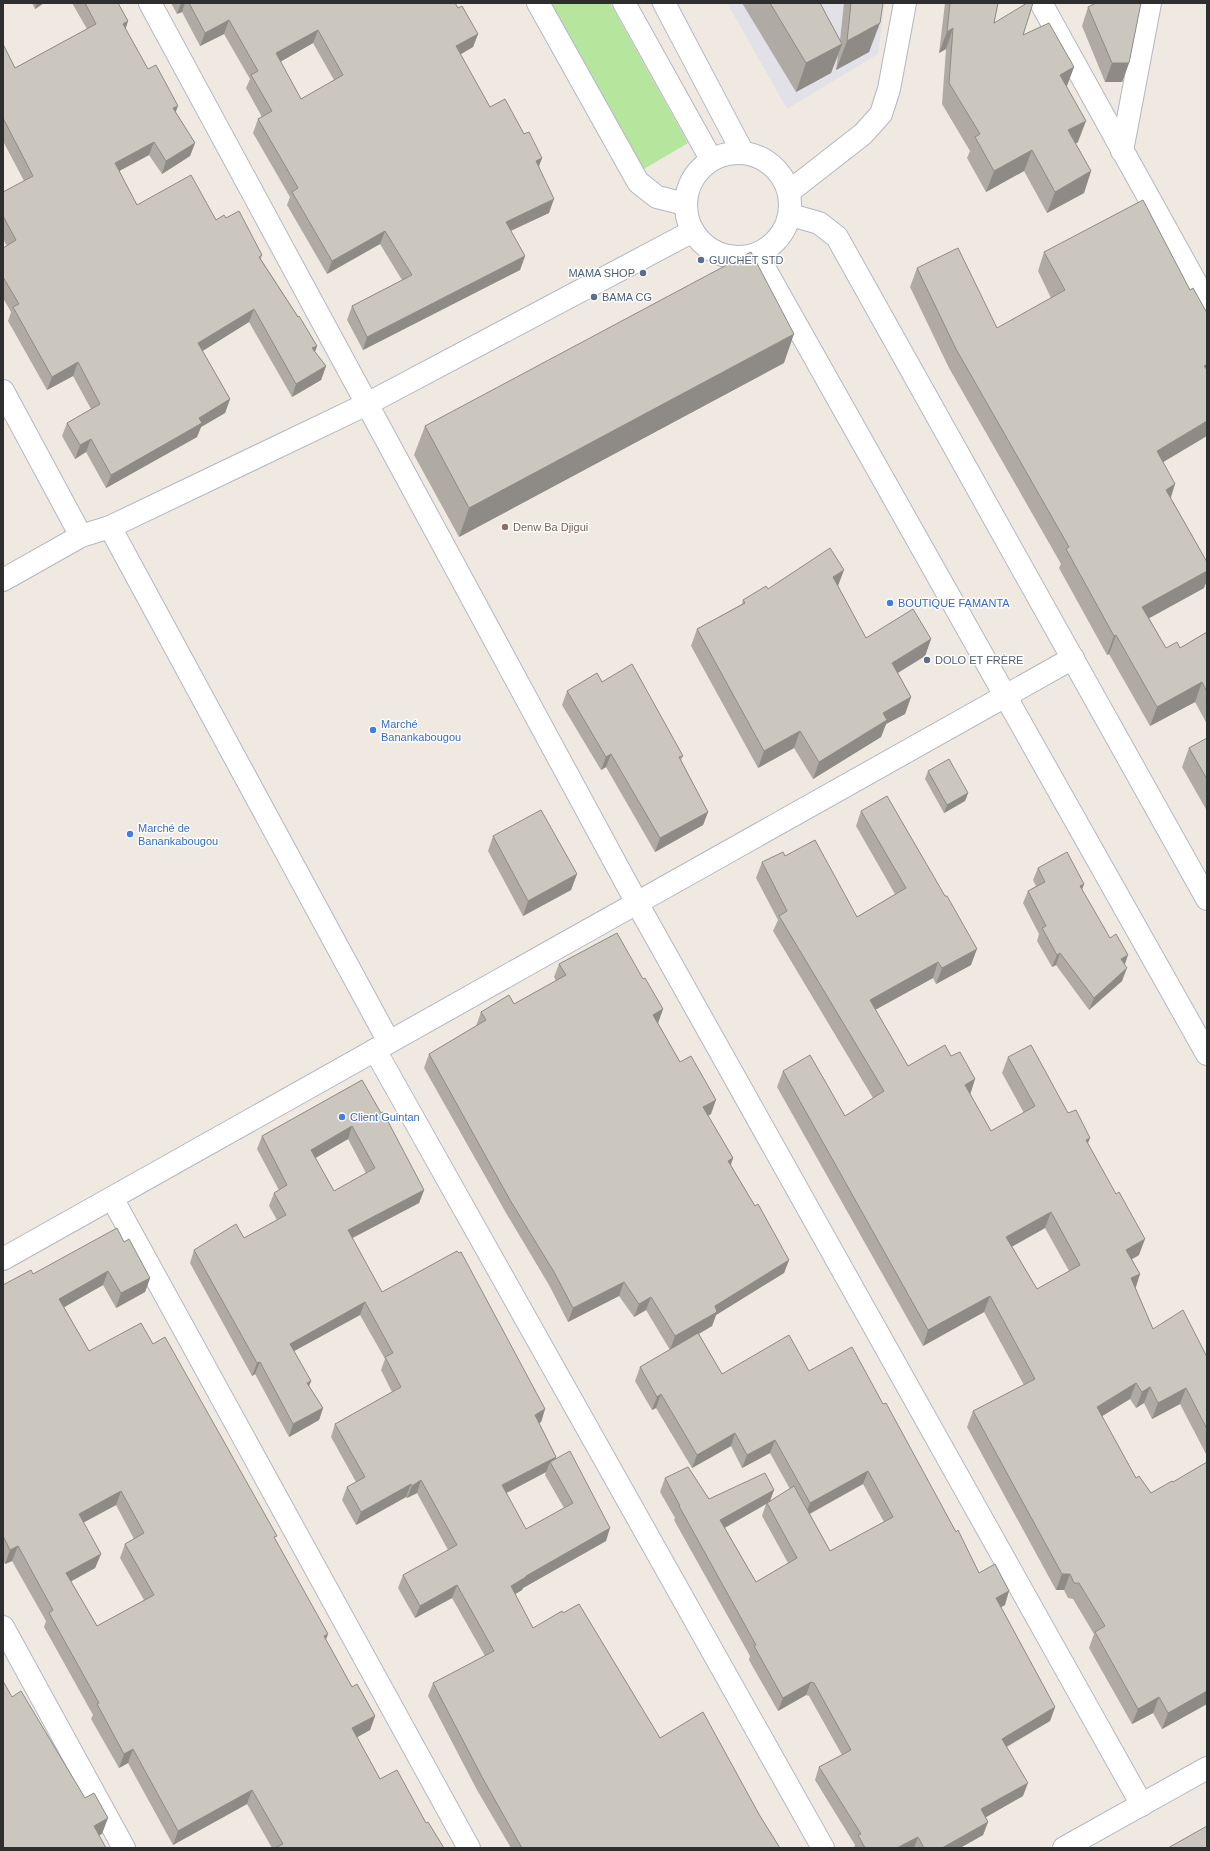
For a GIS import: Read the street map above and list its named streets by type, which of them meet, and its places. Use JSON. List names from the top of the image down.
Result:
{
  "places": [
    "GUICHET STD",
    "MAMA SHOP",
    "BAMA CG",
    "Denw Ba Djigui",
    "BOUTIQUE FAMANTA",
    "DOLO ET FRÈRE",
    "Marché Banankabougou",
    "Marché de Banankabougou",
    "Client Guintan"
  ]
}
